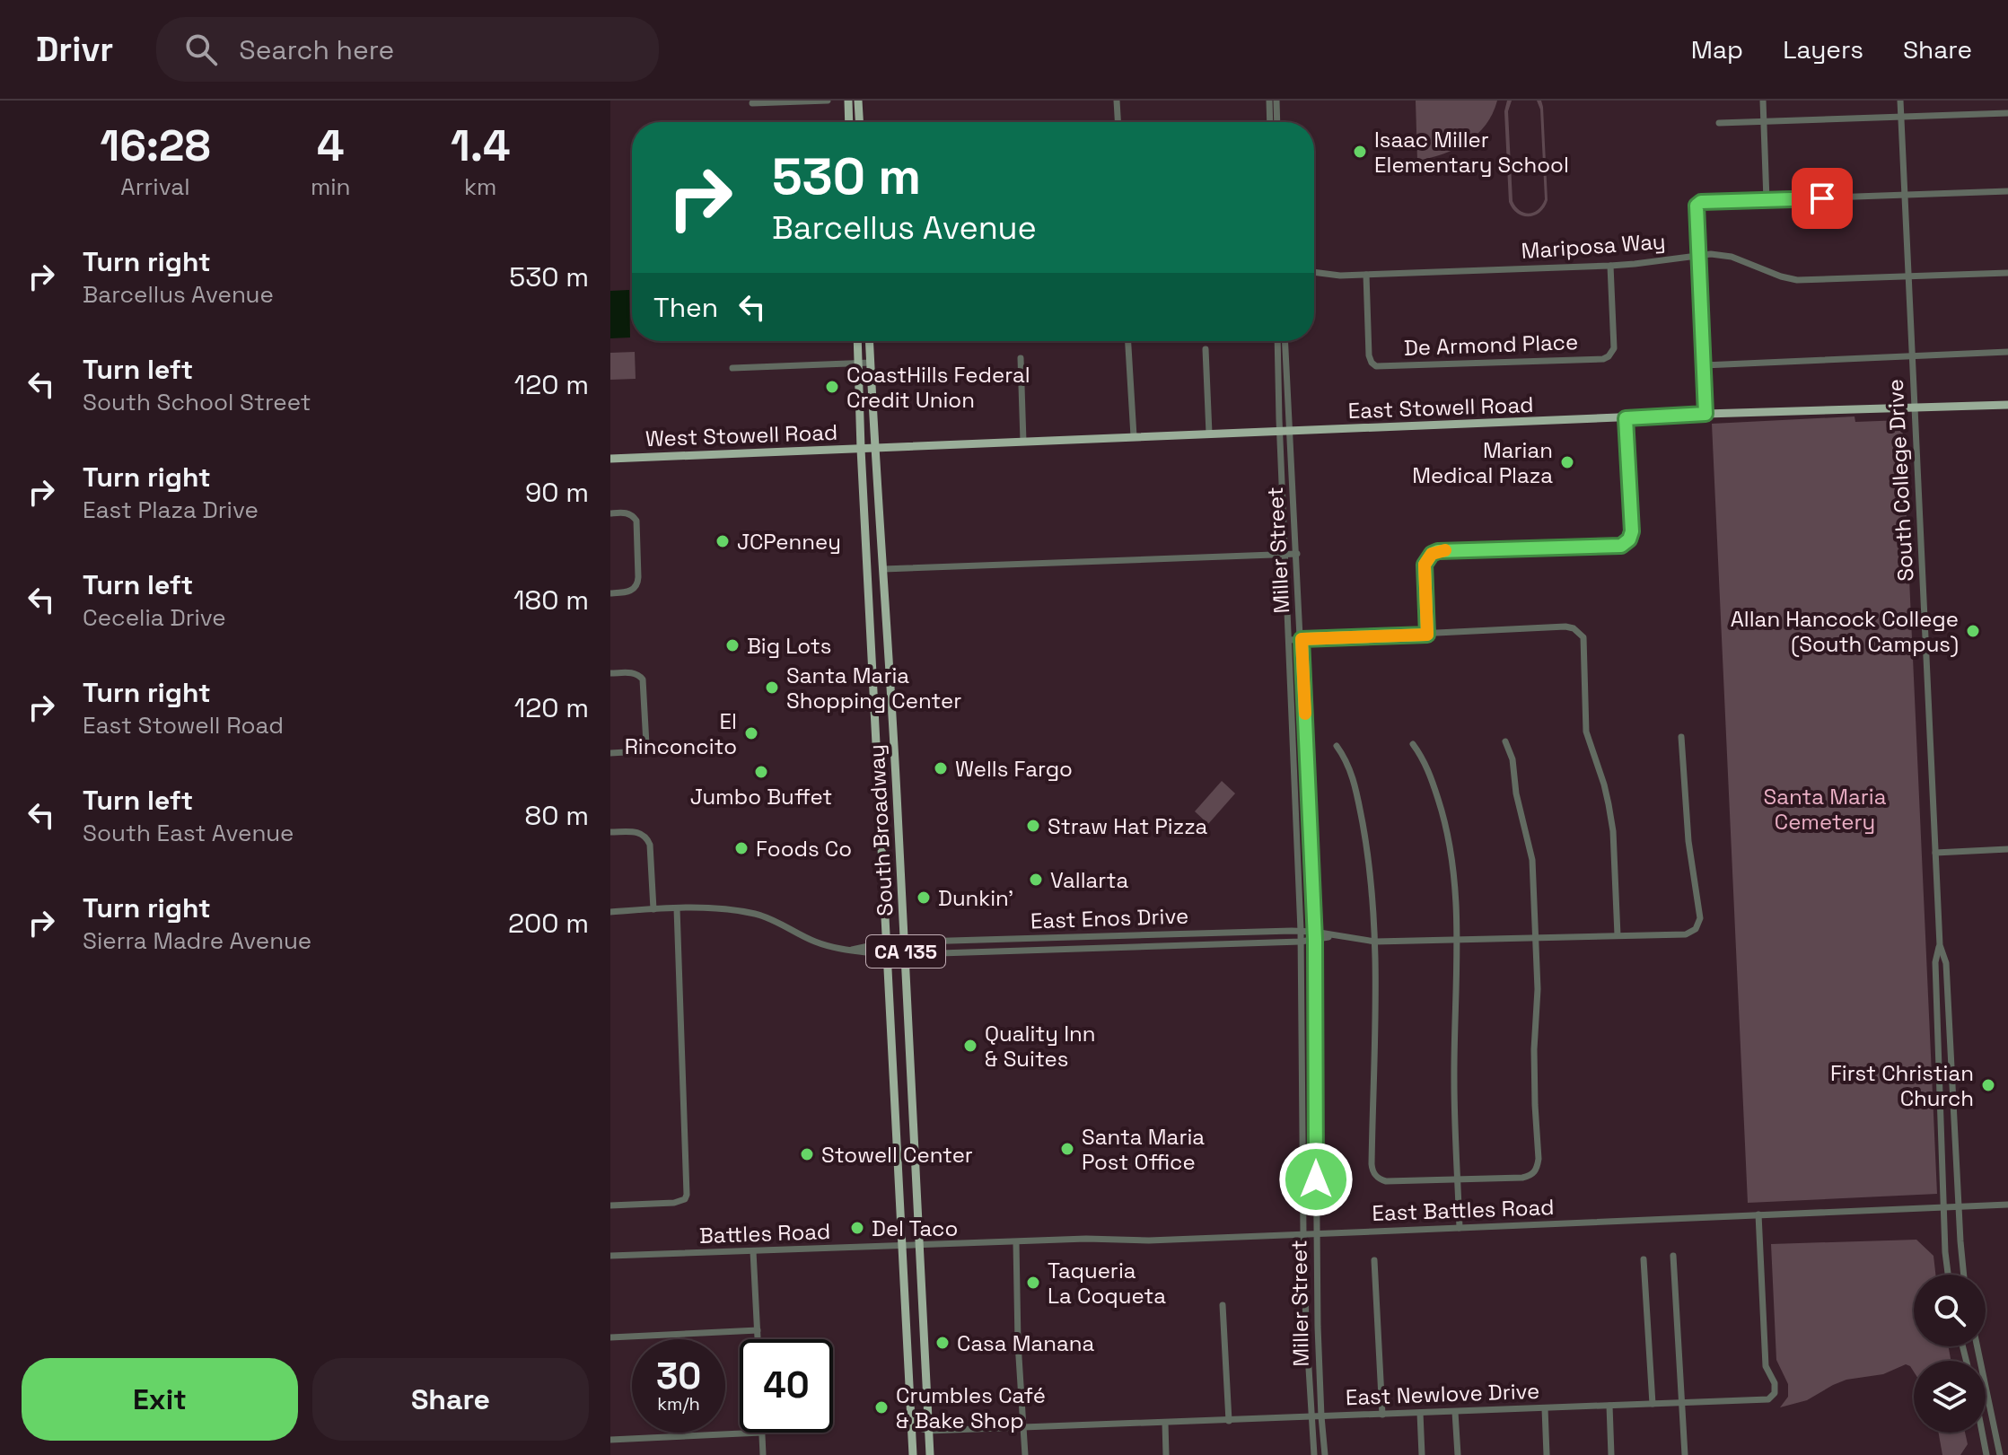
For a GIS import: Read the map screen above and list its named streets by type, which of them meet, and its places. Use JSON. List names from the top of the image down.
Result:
{
  "streets": {
    "main road": [
      "East Stowell Road",
      "West Stowell Road",
      "South Broadway",
      "CA 135"
    ],
    "street": [
      "Mariposa Way",
      "De Armond Place",
      "South College Drive",
      "Miller Street",
      "East Enos Drive",
      "East Battles Road",
      "Battles Road",
      "East Newlove Drive"
    ]
  },
  "crossings": [
    ["Mariposa Way", "De Armond Place"],
    ["Mariposa Way", "South College Drive"],
    ["East Stowell Road", "West Stowell Road"],
    ["East Stowell Road", "South College Drive"],
    ["East Stowell Road", "Miller Street"],
    ["East Stowell Road", "South Broadway"],
    ["West Stowell Road", "South Broadway"],
    ["South College Drive", "East Battles Road"],
    ["Miller Street", "East Enos Drive"],
    ["Miller Street", "East Battles Road"],
    ["Miller Street", "East Newlove Drive"],
    ["South Broadway", "East Enos Drive"],
    ["South Broadway", "East Battles Road"],
    ["South Broadway", "Battles Road"],
    ["South Broadway", "East Newlove Drive"],
    ["East Battles Road", "Battles Road"],
    ["East Battles Road", "East Newlove Drive"]
  ],
  "parks": ["Santa Maria Cemetery"],
  "places": [
    "Isaac Miller Elementary School",
    "CoastHills Federal Credit Union",
    "Marian Medical Plaza",
    "JCPenney",
    "Allan Hancock College (South Campus)",
    "Big Lots",
    "Santa Maria Shopping Center",
    "El Rinconcito",
    "Wells Fargo",
    "Jumbo Buffet",
    "Straw Hat Pizza",
    "Foods Co",
    "Vallarta",
    "Dunkin'",
    "Quality Inn & Suites",
    "First Christian Church",
    "Santa Maria Post Office",
    "Stowell Center",
    "Del Taco",
    "Taqueria La Coqueta",
    "Casa Manana",
    "Crumbles Café & Bake Shop"
  ],
  "page": {
    "header": "Drivr",
    "search": "Search here",
    "nav": ["Map", "Layers", "Share"],
    "eta": [
      "16:28",
      "Arrival",
      "4",
      "min",
      "1.4",
      "km"
    ],
    "turn": ["530 m", "Barcellus Avenue"],
    "list": [
      {
        "name": "Turn right",
        "note": "Barcellus Avenue",
        "value": "530 m"
      },
      {
        "name": "Turn left",
        "note": "South School Street",
        "value": "120 m"
      },
      {
        "name": "Turn right",
        "note": "East Plaza Drive",
        "value": "90 m"
      },
      {
        "name": "Turn left",
        "note": "Cecelia Drive",
        "value": "180 m"
      },
      {
        "name": "Turn right",
        "note": "East Stowell Road",
        "value": "120 m"
      },
      {
        "name": "Turn left",
        "note": "South East Avenue",
        "value": "80 m"
      },
      {
        "name": "Turn right",
        "note": "Sierra Madre Avenue",
        "value": "200 m"
      }
    ],
    "then": "Then",
    "speed": "30 km/h",
    "limit": "40",
    "buttons": ["Exit", "Share"]
  }
}
